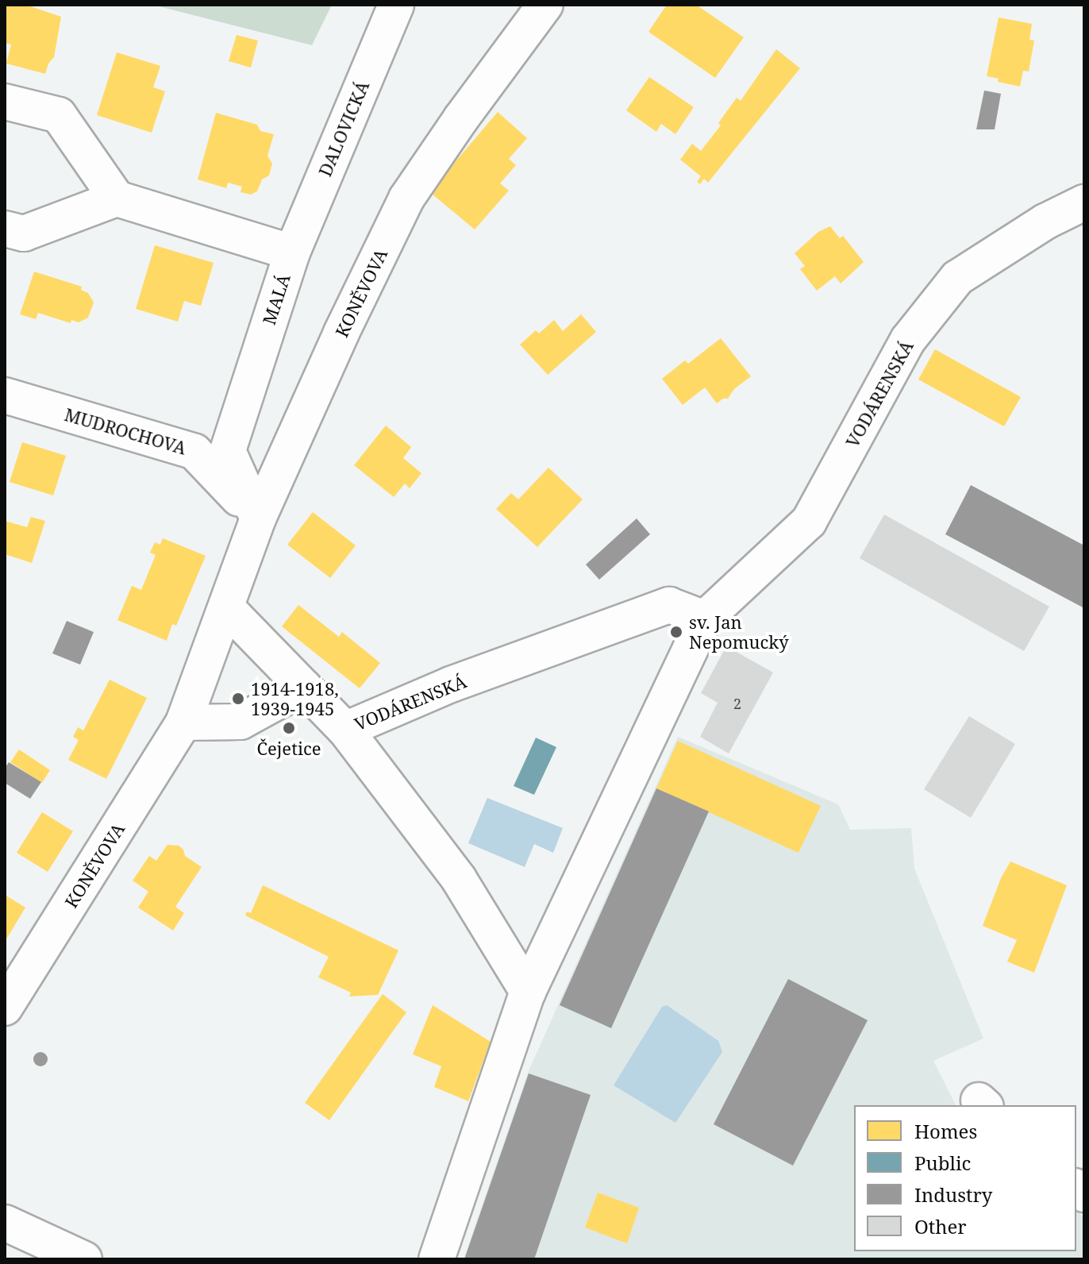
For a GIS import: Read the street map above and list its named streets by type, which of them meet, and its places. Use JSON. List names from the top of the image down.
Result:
{
  "streets": {
    "street": [
      "DALOVICKÁ",
      "KONĚVOVA",
      "MALÁ",
      "VODÁRENSKÁ",
      "MUDROCHOVA"
    ]
  },
  "crossings": [
    ["DALOVICKÁ", "MALÁ"],
    ["KONĚVOVA", "MALÁ"],
    ["KONĚVOVA", "MUDROCHOVA"],
    ["MALÁ", "MUDROCHOVA"]
  ],
  "places": ["sv. Jan Nepomucký", "1914-1918, 1939-1945", "Čejetice"],
  "house_numbers": ["2"],
  "legend": [
    "Homes",
    "Public",
    "Industry",
    "Other"
  ]
}
